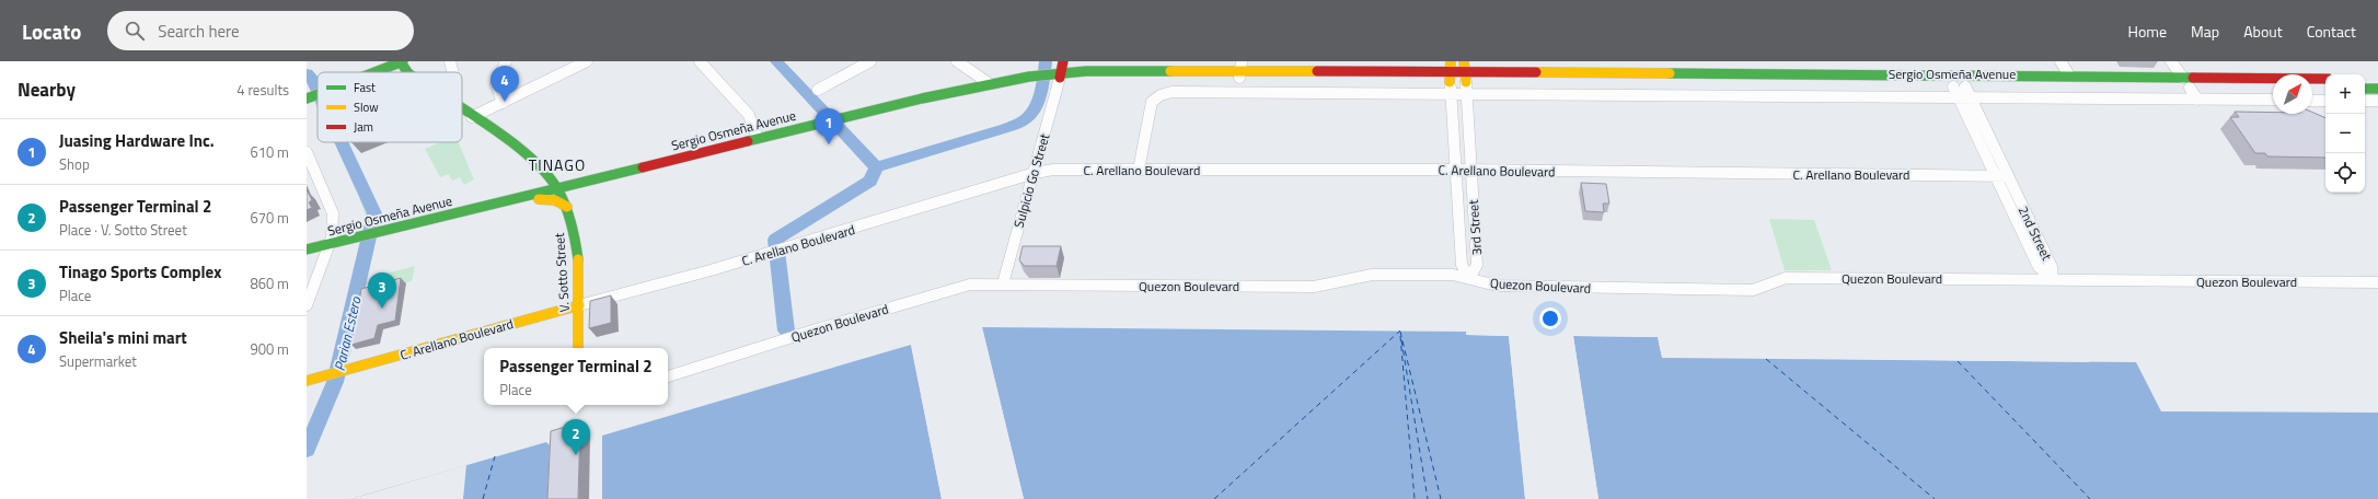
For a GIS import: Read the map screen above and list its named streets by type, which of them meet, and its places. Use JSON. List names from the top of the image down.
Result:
{
  "streets": {
    "main road": ["Sergio Osmeña Avenue", "C. Arellano Boulevard", "V. Sotto Street"],
    "street": [
      "Sulpicio Go Street",
      "3rd Street",
      "2nd Street",
      "Quezon Boulevard"
    ]
  },
  "crossings": [
    ["Sergio Osmeña Avenue", "Sulpicio Go Street"],
    ["Sergio Osmeña Avenue", "3rd Street"],
    ["Sergio Osmeña Avenue", "2nd Street"],
    ["Sergio Osmeña Avenue", "V. Sotto Street"],
    ["C. Arellano Boulevard", "Sulpicio Go Street"],
    ["C. Arellano Boulevard", "3rd Street"],
    ["C. Arellano Boulevard", "2nd Street"],
    ["C. Arellano Boulevard", "V. Sotto Street"],
    ["Sulpicio Go Street", "Quezon Boulevard"],
    ["3rd Street", "Quezon Boulevard"],
    ["2nd Street", "Quezon Boulevard"]
  ],
  "districts": ["TINAGO"],
  "water": ["Parian Estero"],
  "legend": ["Fast", "Slow", "Jam"],
  "north": "top right",
  "page": {
    "header": "Locato",
    "search": "Search here",
    "nav": [
      "Home",
      "Map",
      "About",
      "Contact"
    ],
    "heading": ["Nearby", "4 results"],
    "pins": [
      "4",
      "1",
      "3",
      "2"
    ],
    "map_buttons": ["+", "−"],
    "list": [
      {
        "mark": "1",
        "name": "Juasing Hardware Inc.",
        "note": "Shop",
        "value": "610 m"
      },
      {
        "mark": "2",
        "name": "Passenger Terminal 2",
        "note": "Place · V. Sotto Street",
        "value": "670 m"
      },
      {
        "mark": "3",
        "name": "Tinago Sports Complex",
        "note": "Place",
        "value": "860 m"
      },
      {
        "mark": "4",
        "name": "Sheila's mini mart",
        "note": "Supermarket",
        "value": "900 m"
      }
    ],
    "popup": ["Passenger Terminal 2", "Place"]
  }
}
